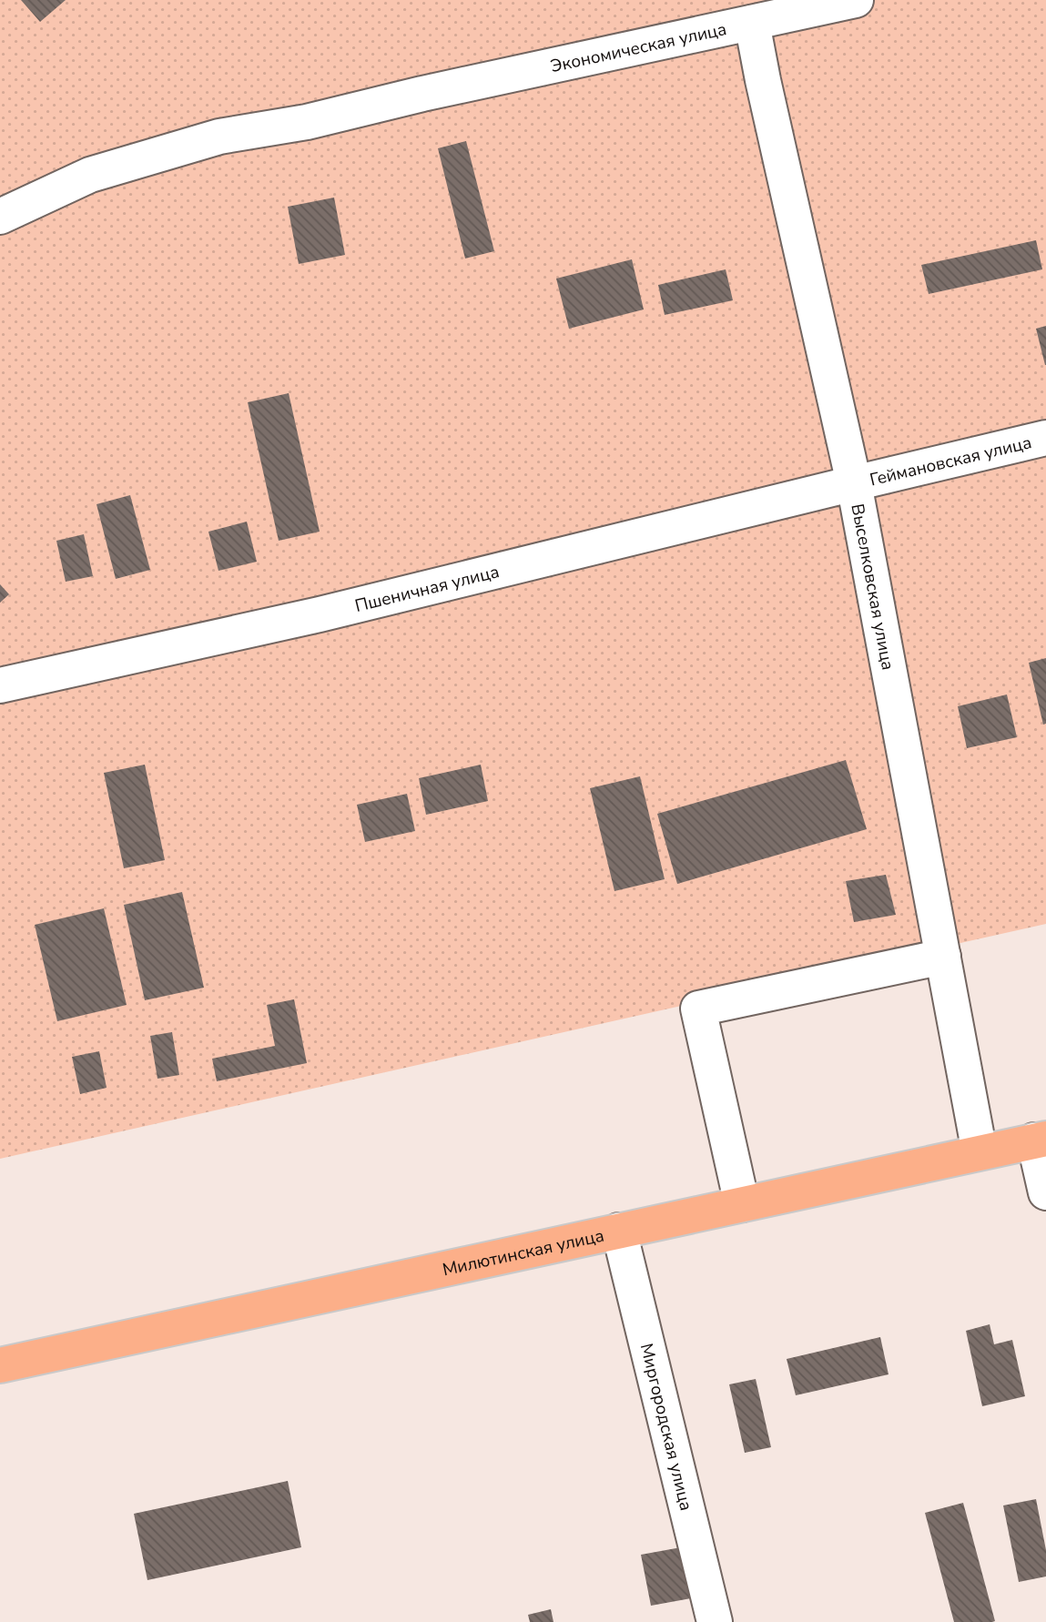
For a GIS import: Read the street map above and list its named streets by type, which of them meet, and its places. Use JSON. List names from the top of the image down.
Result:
{
  "streets": {
    "main road": ["Милютинская улица"],
    "street": [
      "Экономическая улица",
      "Геймановская улица",
      "Выселковская улица",
      "Пшеничная улица",
      "Миргородская улица"
    ]
  },
  "crossings": [
    ["Экономическая улица", "Выселковская улица"],
    ["Геймановская улица", "Выселковская улица"],
    ["Геймановская улица", "Пшеничная улица"],
    ["Выселковская улица", "Пшеничная улица"],
    ["Выселковская улица", "Милютинская улица"],
    ["Милютинская улица", "Миргородская улица"]
  ]
}
